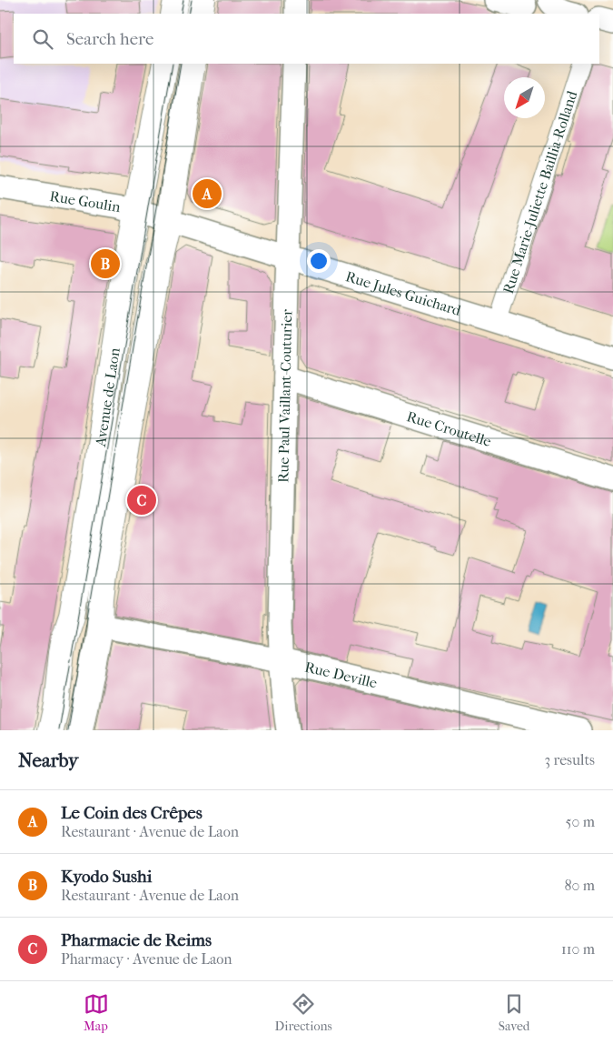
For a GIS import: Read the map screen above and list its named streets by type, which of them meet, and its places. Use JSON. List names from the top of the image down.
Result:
{
  "streets": {
    "main road": ["Avenue de Laon"],
    "street": [
      "Rue Marie-Juliette Baillia-Rolland",
      "Rue Goulin",
      "Rue Jules Guichard",
      "Rue Paul Vaillant-Couturier",
      "Rue Croutelle",
      "Rue Deville"
    ]
  },
  "crossings": [
    ["Rue Marie-Juliette Baillia-Rolland", "Rue Jules Guichard"],
    ["Rue Goulin", "Rue Jules Guichard"],
    ["Rue Goulin", "Avenue de Laon"],
    ["Rue Jules Guichard", "Avenue de Laon"],
    ["Rue Jules Guichard", "Rue Paul Vaillant-Couturier"],
    ["Avenue de Laon", "Rue Deville"],
    ["Rue Paul Vaillant-Couturier", "Rue Croutelle"],
    ["Rue Paul Vaillant-Couturier", "Rue Deville"]
  ],
  "north": "bottom left",
  "page": {
    "search": "Search here",
    "pins": ["A", "B", "C"],
    "heading": ["Nearby", "3 results"],
    "list": [
      {
        "mark": "A",
        "name": "Le Coin des Crêpes",
        "note": "Restaurant · Avenue de Laon",
        "value": "50 m"
      },
      {
        "mark": "B",
        "name": "Kyodo Sushi",
        "note": "Restaurant · Avenue de Laon",
        "value": "80 m"
      },
      {
        "mark": "C",
        "name": "Pharmacie de Reims",
        "note": "Pharmacy · Avenue de Laon",
        "value": "110 m"
      }
    ],
    "nav": ["Map", "Directions", "Saved"]
  }
}
